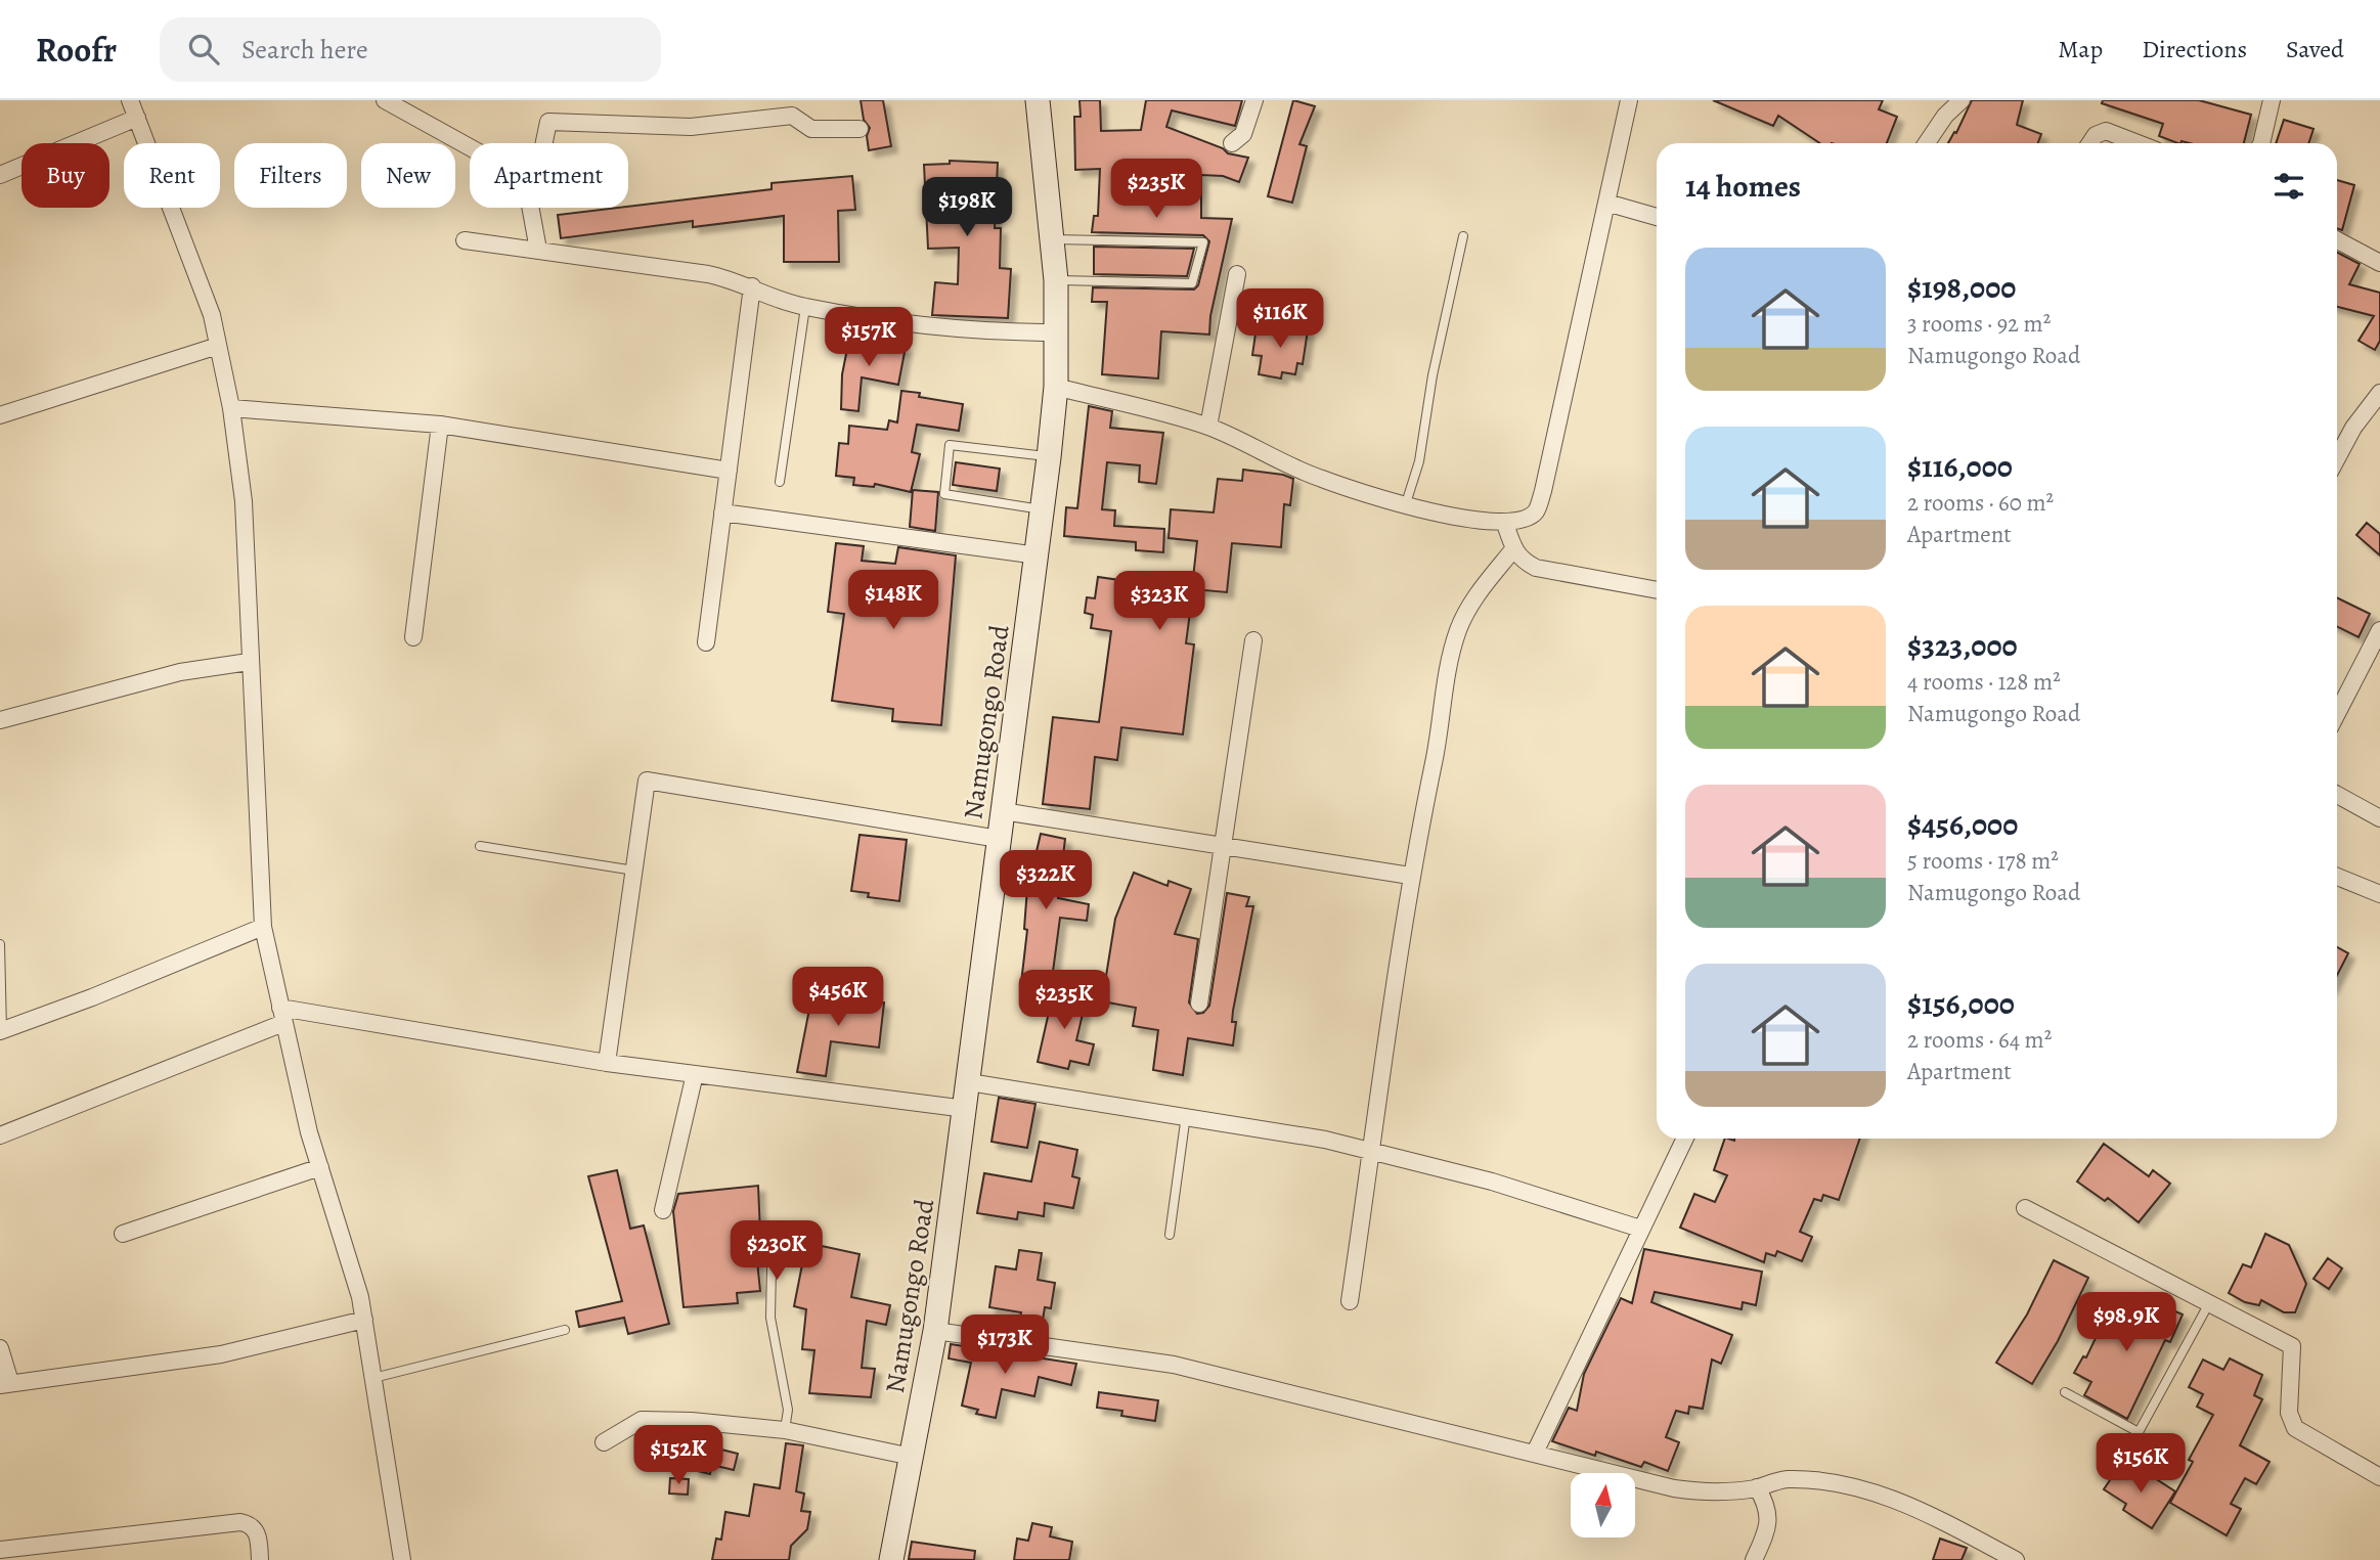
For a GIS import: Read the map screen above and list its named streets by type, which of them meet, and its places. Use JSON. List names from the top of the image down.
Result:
{
  "streets": {
    "main road": ["Namugongo Road"]
  },
  "north": "top",
  "page": {
    "header": "Roofr",
    "search": "Search here",
    "nav": ["Map", "Directions", "Saved"],
    "chip": [
      "Buy",
      "Rent",
      "Filters",
      "New",
      "Apartment"
    ],
    "heading": "14 homes",
    "price": [
      "$235K",
      "$198K",
      "$116K",
      "$157K",
      "$148K",
      "$323K",
      "$322K",
      "$456K",
      "$235K",
      "$230K",
      "$98.9K",
      "$173K",
      "$152K",
      "$156K"
    ],
    "list": [
      {
        "name": "$198,000",
        "note": "3 rooms · 92 m² · Namugongo Road"
      },
      {
        "name": "$116,000",
        "note": "2 rooms · 60 m² · Apartment"
      },
      {
        "name": "$323,000",
        "note": "4 rooms · 128 m² · Namugongo Road"
      },
      {
        "name": "$456,000",
        "note": "5 rooms · 178 m² · Namugongo Road"
      },
      {
        "name": "$156,000",
        "note": "2 rooms · 64 m² · Apartment"
      }
    ]
  }
}
